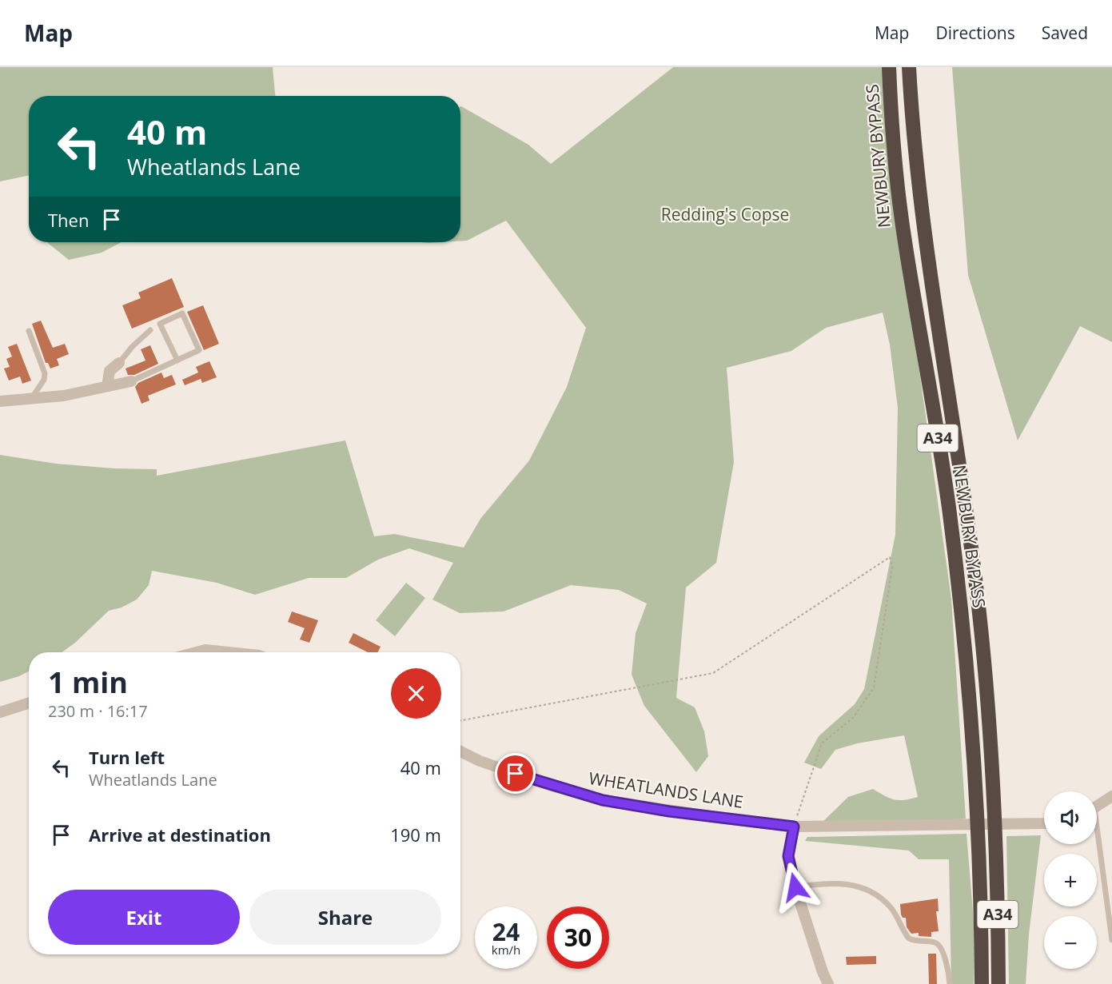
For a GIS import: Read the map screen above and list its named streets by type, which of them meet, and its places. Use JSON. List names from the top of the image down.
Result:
{
  "streets": {
    "highway": ["NEWBURY BYPASS", "A34"],
    "street": ["WHEATLANDS LANE"]
  },
  "parks": ["Redding's Copse"],
  "page": {
    "header": "Map",
    "nav": ["Map", "Directions", "Saved"],
    "turn": ["40 m", "Wheatlands Lane"],
    "then": "Then",
    "heading": ["1 min", "230 m · 16:17"],
    "list": [
      {
        "name": "Turn left",
        "note": "Wheatlands Lane",
        "value": "40 m"
      },
      {
        "name": "Arrive at destination",
        "value": "190 m"
      }
    ],
    "map_buttons": ["+", "−"],
    "buttons": ["Exit", "Share"],
    "speed": "24 km/h",
    "limit": "30"
  }
}
